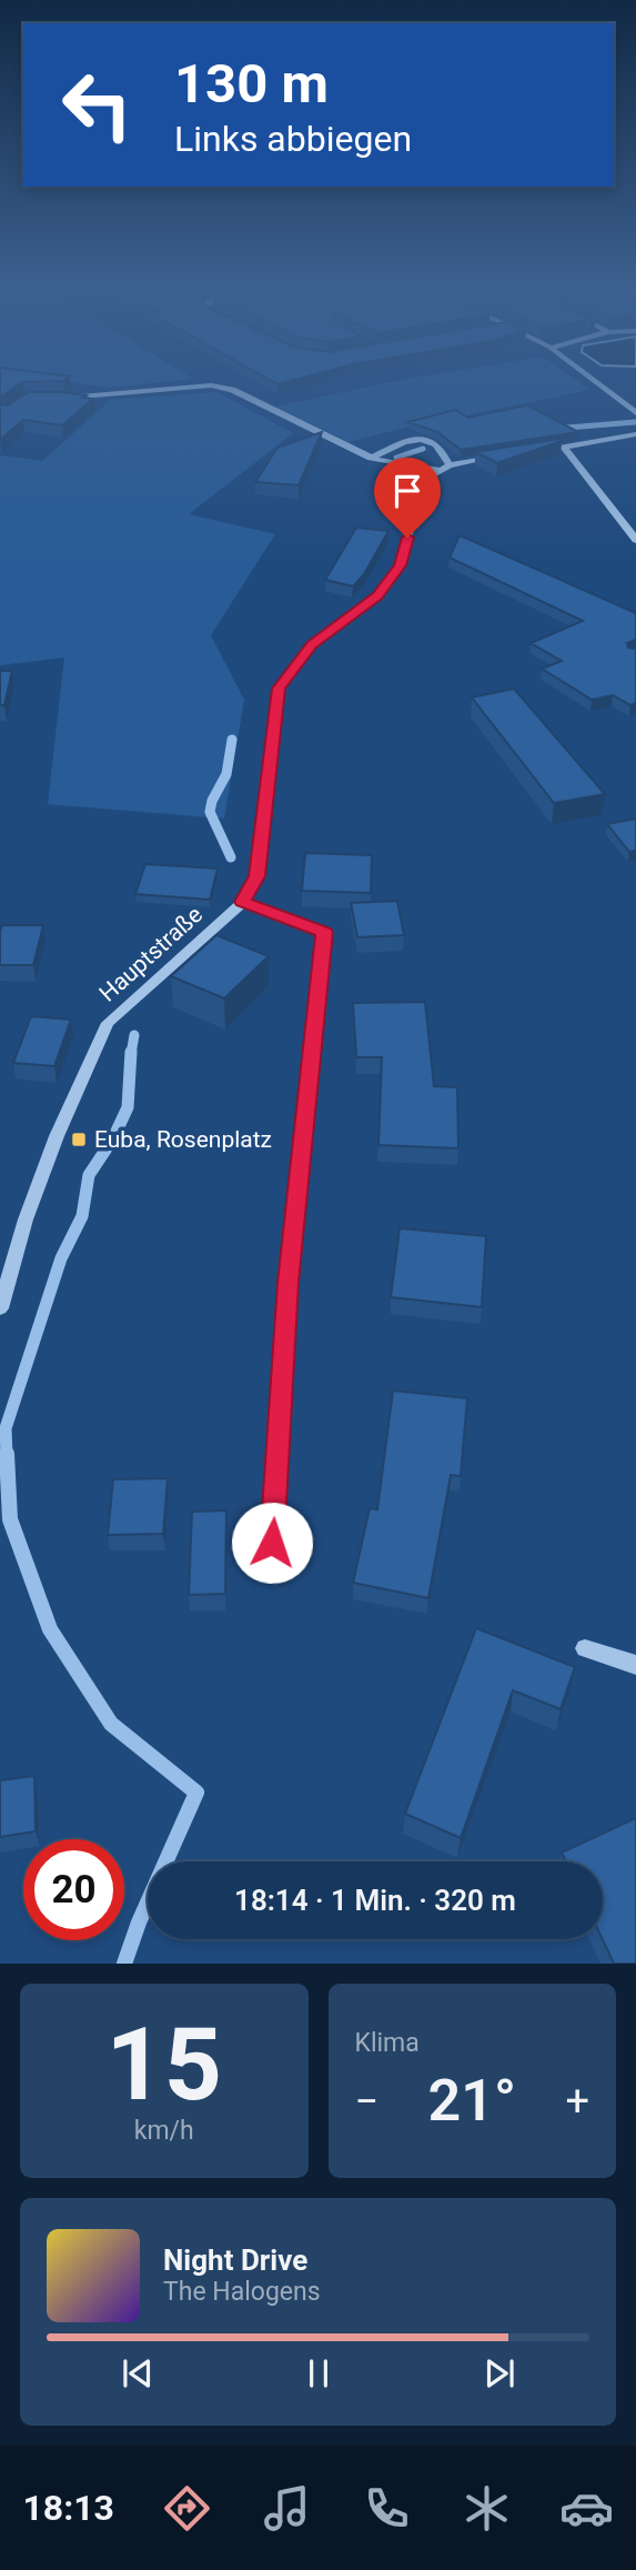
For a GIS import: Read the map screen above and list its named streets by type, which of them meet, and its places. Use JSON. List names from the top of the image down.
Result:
{
  "streets": {
    "street": ["Hauptstraße"]
  },
  "places": {
    "transit": ["Euba, Rosenplatz"]
  },
  "page": {
    "turn": ["130 m", "Links abbiegen"],
    "limit": "20",
    "trip": "18:14 · 1 Min. · 320 m",
    "tile": [
      ["15", "km/h"],
      "Klima"
    ],
    "heat": ["−", "21°", "+"],
    "song": ["Night Drive", "The Halogens"],
    "tabs": "18:13"
  }
}
